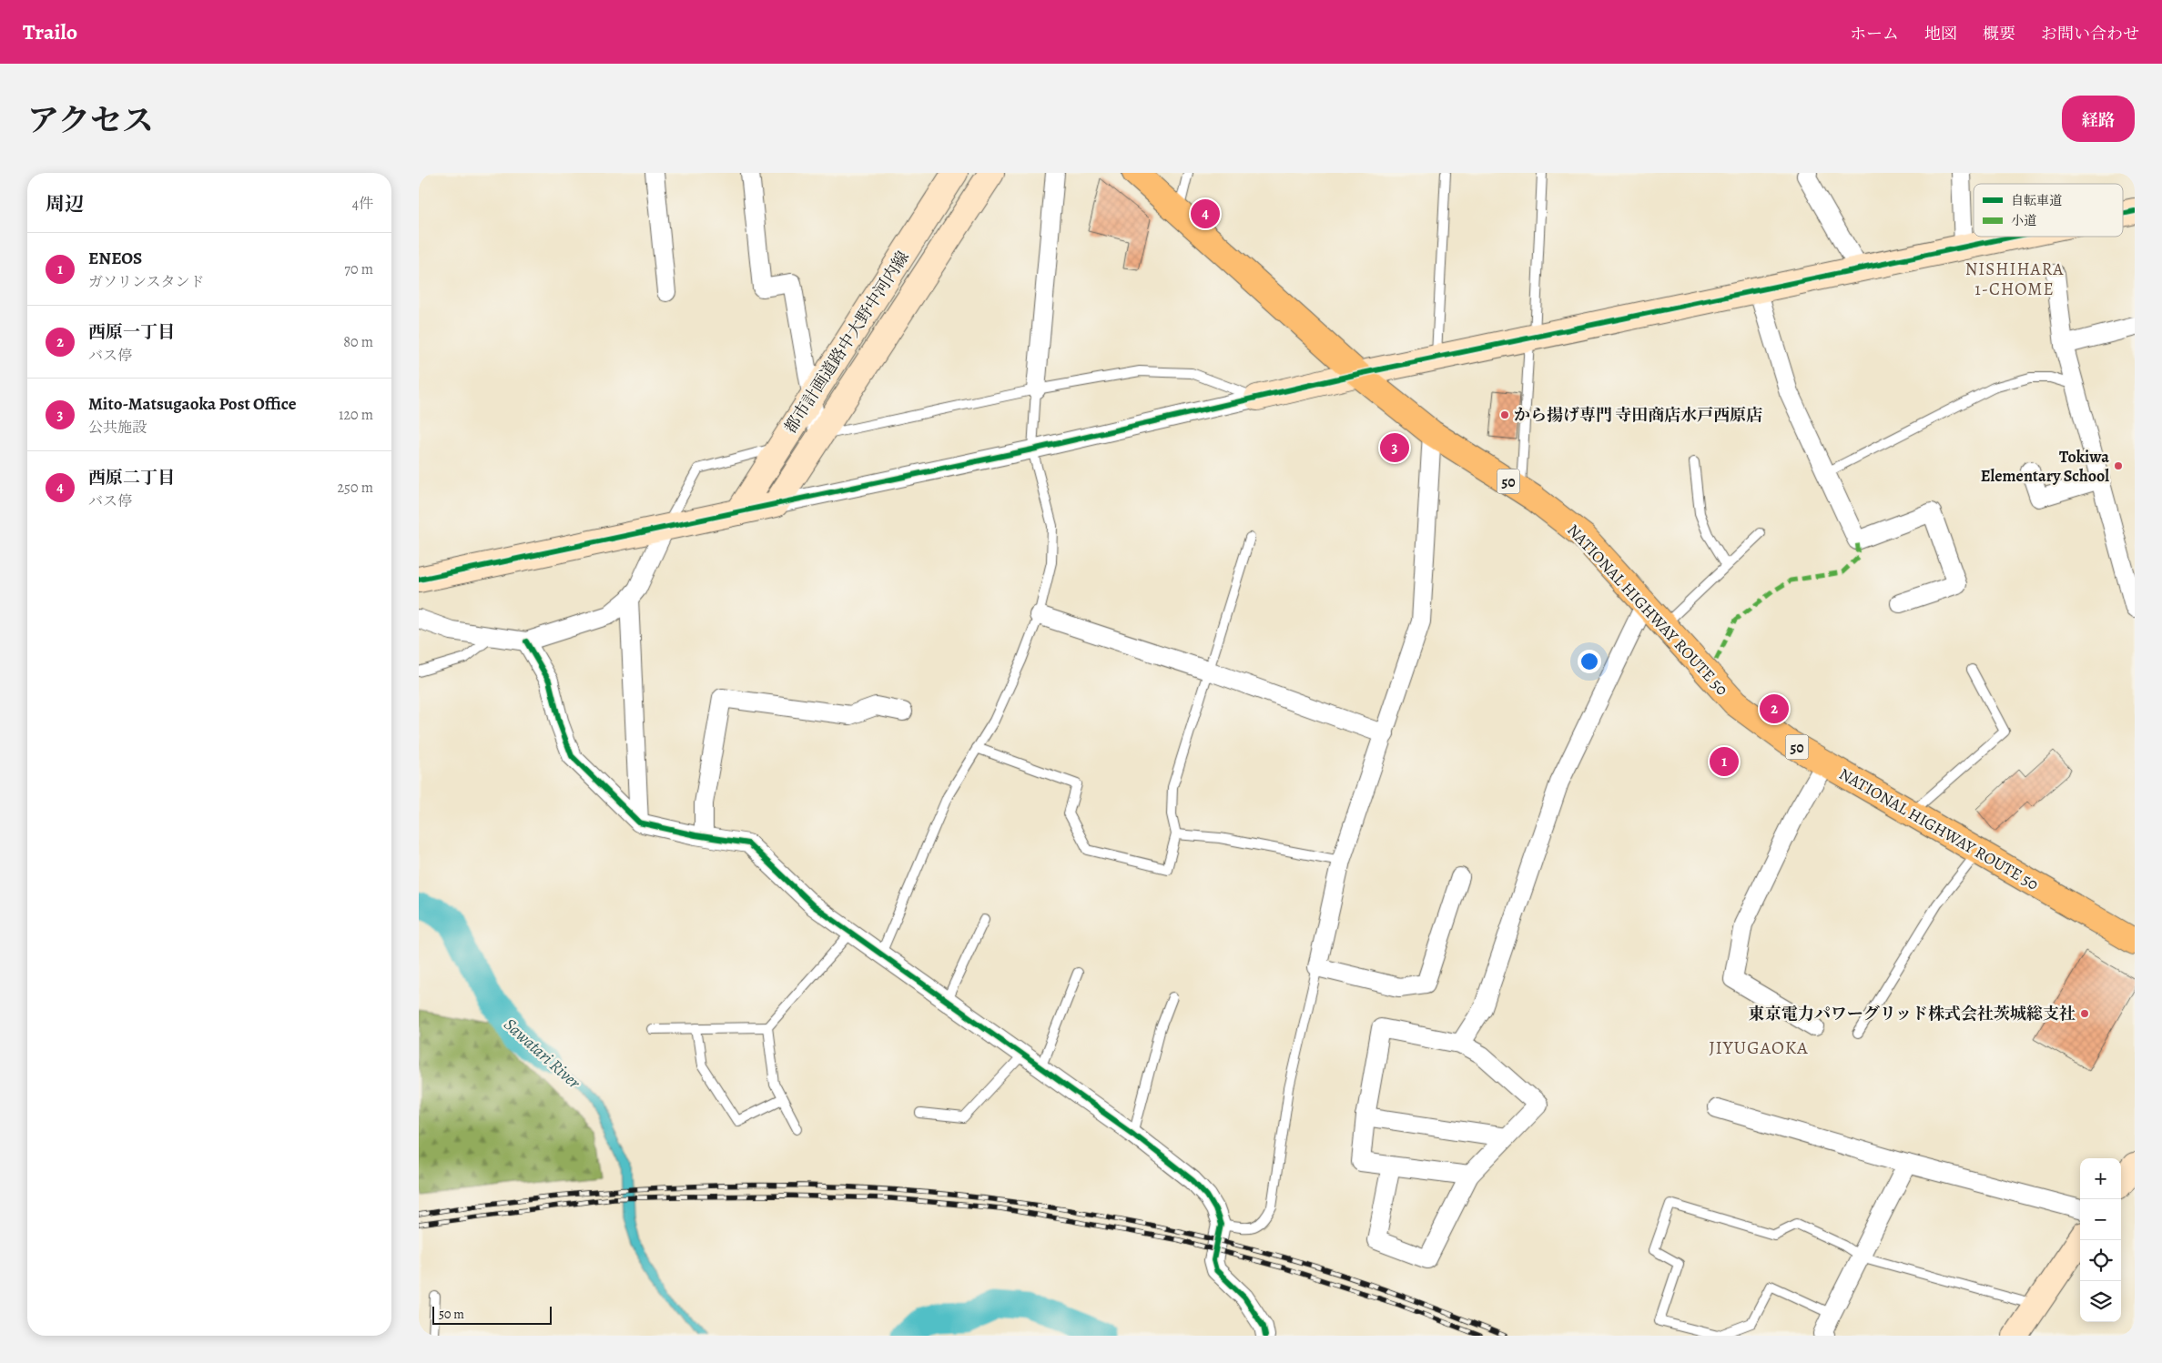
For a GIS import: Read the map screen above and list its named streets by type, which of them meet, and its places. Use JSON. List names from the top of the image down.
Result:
{
  "streets": {
    "highway": ["50", "NATIONAL HIGHWAY ROUTE 50"],
    "street": ["都市計画道路中大野中河内線"]
  },
  "districts": ["NISHIHARA 1-CHOME", "JIYUGAOKA"],
  "water": ["Sawatari River"],
  "places": ["から揚げ専門 寺田商店水戸西原店", "Tokiwa Elementary School", "東京電力パワーグリッド株式会社茨城総支社"],
  "legend": ["自転車道", "小道"],
  "scale_bar": "50 m",
  "page": {
    "header": "Trailo",
    "nav": [
      "ホーム",
      "地図",
      "概要",
      "お問い合わせ"
    ],
    "title": "アクセス",
    "buttons": "経路",
    "heading": ["周辺", "4件"],
    "pins": [
      "4",
      "3",
      "2",
      "1"
    ],
    "list": [
      {
        "mark": "1",
        "name": "ENEOS",
        "note": "ガソリンスタンド",
        "value": "70 m"
      },
      {
        "mark": "2",
        "name": "西原一丁目",
        "note": "バス停",
        "value": "80 m"
      },
      {
        "mark": "3",
        "name": "Mito-Matsugaoka Post Office",
        "note": "公共施設",
        "value": "120 m"
      },
      {
        "mark": "4",
        "name": "西原二丁目",
        "note": "バス停",
        "value": "250 m"
      }
    ],
    "map_buttons": ["+", "−"],
    "scale": "50 m"
  }
}
